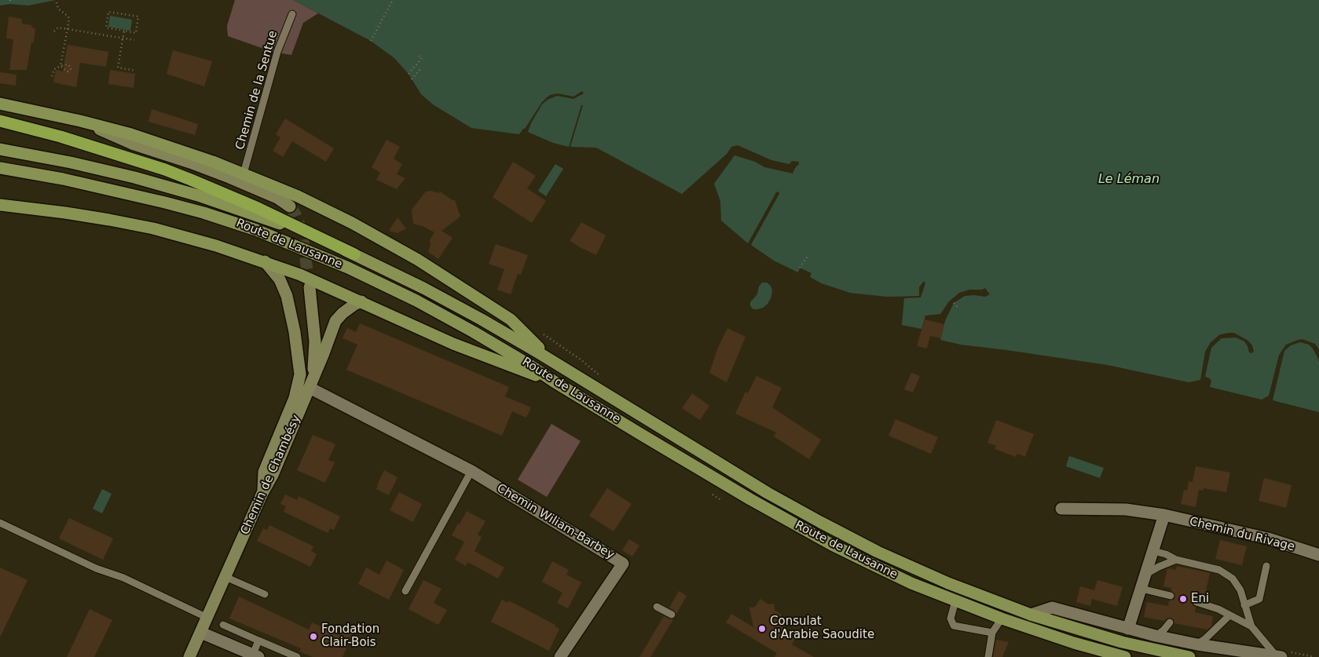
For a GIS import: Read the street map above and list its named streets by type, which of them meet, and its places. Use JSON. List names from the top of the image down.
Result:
{
  "streets": {
    "main road": ["Route de Lausanne"],
    "street": ["Chemin de Chambésy", "Chemin Wiliam-Barbey", "Chemin du Rivage"],
    "lane": ["Chemin de la Sentue"]
  },
  "crossings": [
    ["Chemin de Chambésy", "Chemin Wiliam-Barbey"]
  ],
  "water": ["Le Léman"],
  "places": ["Eni", "Consulat d'Arabie Saoudite", "Fondation Clair-Bois"]
}
